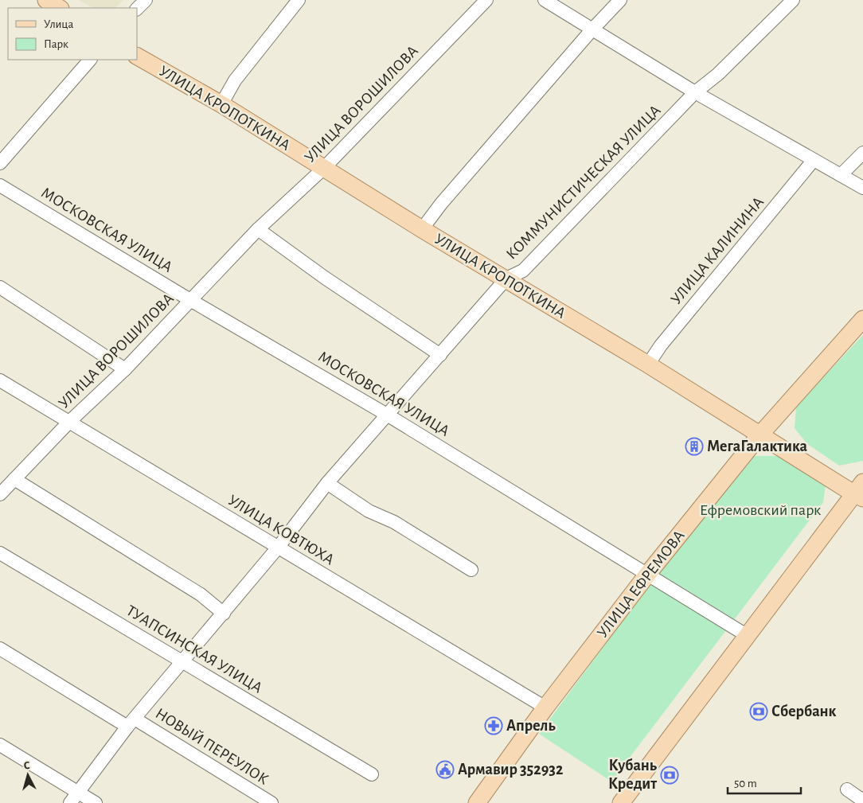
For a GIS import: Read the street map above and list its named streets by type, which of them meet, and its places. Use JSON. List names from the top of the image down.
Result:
{
  "streets": {
    "main road": ["УЛИЦА КРОПОТКИНА", "УЛИЦА ЕФРЕМОВА"],
    "street": [
      "УЛИЦА ВОРОШИЛОВА",
      "КОММУНИСТИЧЕСКАЯ УЛИЦА",
      "МОСКОВСКАЯ УЛИЦА",
      "УЛИЦА КАЛИНИНА",
      "УЛИЦА КОВТЮХА",
      "ТУАПСИНСКАЯ УЛИЦА",
      "НОВЫЙ ПЕРЕУЛОК"
    ]
  },
  "crossings": [
    ["УЛИЦА ВОРОШИЛОВА", "УЛИЦА КРОПОТКИНА"],
    ["УЛИЦА ВОРОШИЛОВА", "МОСКОВСКАЯ УЛИЦА"],
    ["УЛИЦА ВОРОШИЛОВА", "УЛИЦА КОВТЮХА"],
    ["УЛИЦА КРОПОТКИНА", "КОММУНИСТИЧЕСКАЯ УЛИЦА"],
    ["УЛИЦА КРОПОТКИНА", "УЛИЦА КАЛИНИНА"],
    ["УЛИЦА КРОПОТКИНА", "УЛИЦА ЕФРЕМОВА"],
    ["КОММУНИСТИЧЕСКАЯ УЛИЦА", "МОСКОВСКАЯ УЛИЦА"],
    ["КОММУНИСТИЧЕСКАЯ УЛИЦА", "УЛИЦА КОВТЮХА"],
    ["КОММУНИСТИЧЕСКАЯ УЛИЦА", "ТУАПСИНСКАЯ УЛИЦА"],
    ["КОММУНИСТИЧЕСКАЯ УЛИЦА", "НОВЫЙ ПЕРЕУЛОК"],
    ["МОСКОВСКАЯ УЛИЦА", "УЛИЦА ЕФРЕМОВА"],
    ["УЛИЦА КОВТЮХА", "УЛИЦА ЕФРЕМОВА"]
  ],
  "parks": ["Ефремовский парк"],
  "places": {
    "building": ["МегаГалактика"],
    "bank": ["Сбербанк", "Кубань Кредит"],
    "pharmacy": ["Апрель"],
    "public building": ["Армавир 352932"]
  },
  "legend": ["Улица", "Парк"],
  "scale_bar": "50 m",
  "north": "top"
}
